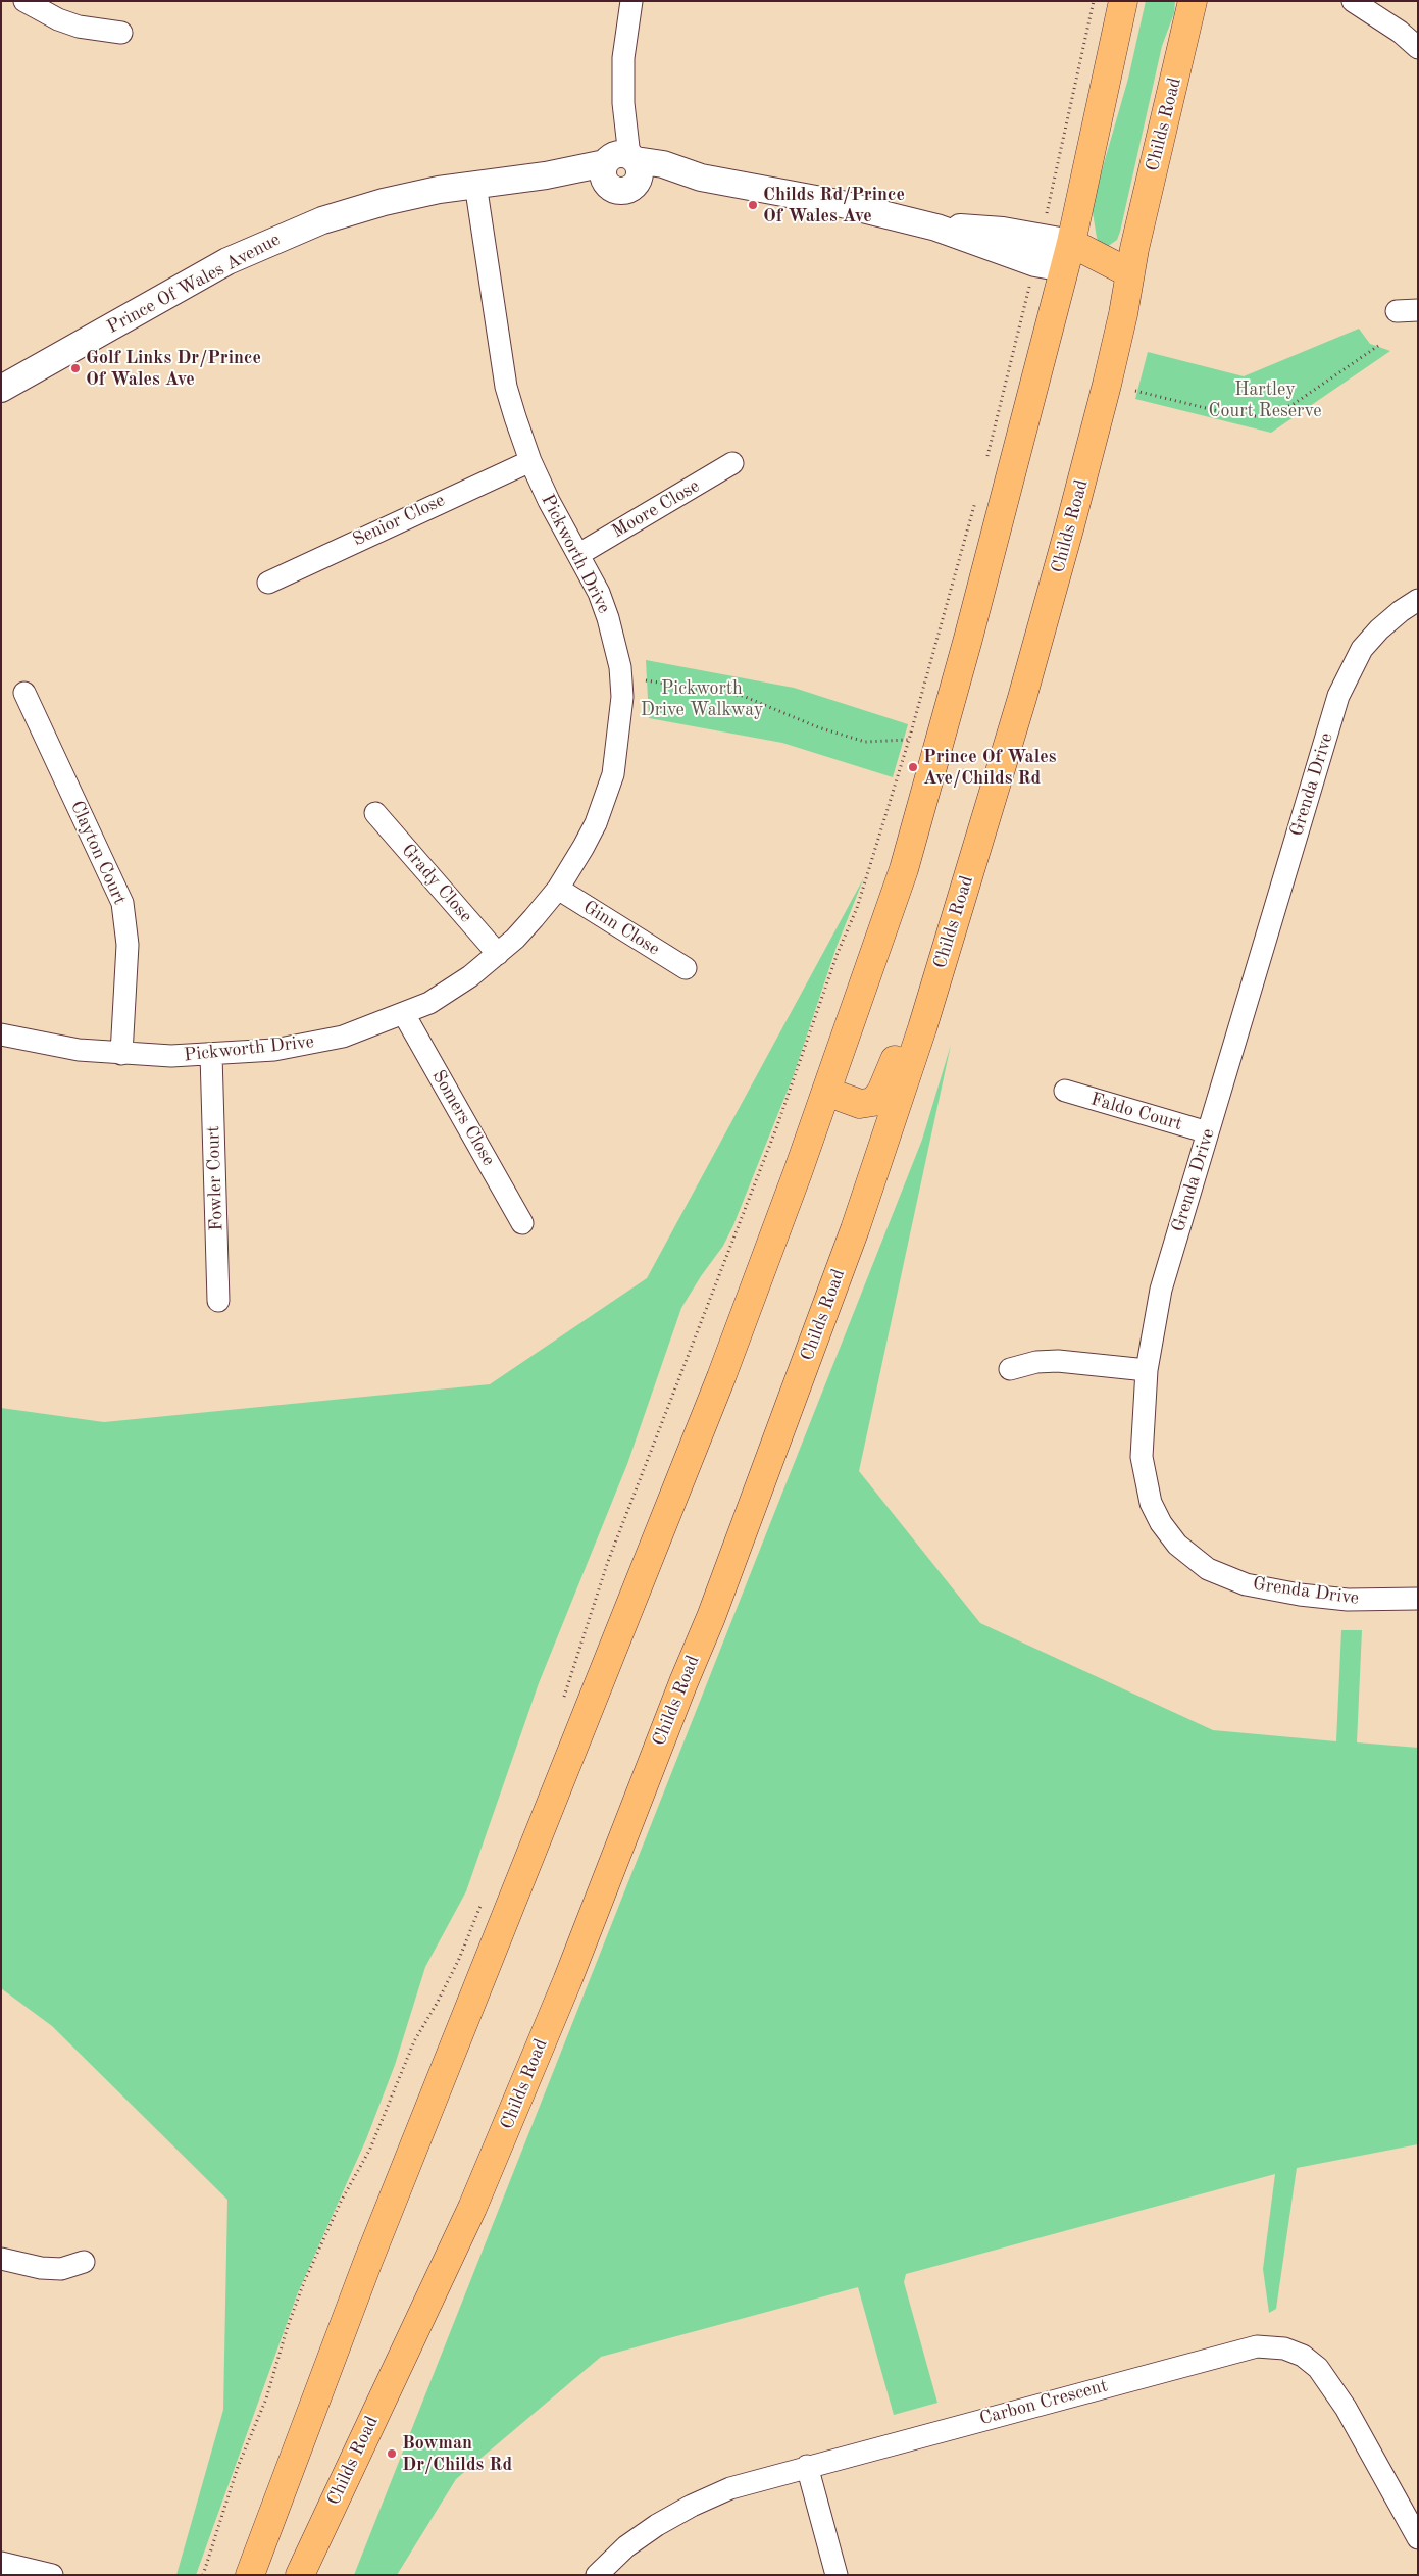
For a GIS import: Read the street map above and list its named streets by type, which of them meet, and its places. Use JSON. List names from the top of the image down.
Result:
{
  "streets": {
    "main road": ["Childs Road", "Prince Of Wales Avenue"],
    "street": [
      "Moore Close",
      "Senior Close",
      "Pickworth Drive",
      "Grenda Drive",
      "Clayton Court",
      "Grady Close",
      "Ginn Close",
      "Faldo Court",
      "Somers Close",
      "Fowler Court",
      "Carbon Crescent"
    ]
  },
  "crossings": [
    ["Childs Road", "Prince Of Wales Avenue"],
    ["Prince Of Wales Avenue", "Pickworth Drive"],
    ["Moore Close", "Pickworth Drive"],
    ["Senior Close", "Pickworth Drive"],
    ["Pickworth Drive", "Clayton Court"],
    ["Pickworth Drive", "Grady Close"],
    ["Pickworth Drive", "Ginn Close"],
    ["Pickworth Drive", "Somers Close"],
    ["Pickworth Drive", "Fowler Court"],
    ["Grenda Drive", "Faldo Court"]
  ],
  "parks": ["Hartley Court Reserve", "Pickworth Drive Walkway"],
  "places": [
    "Childs Rd/Prince Of Wales Ave",
    "Golf Links Dr/Prince Of Wales Ave",
    "Prince Of Wales Ave/Childs Rd",
    "Bowman Dr/Childs Rd"
  ]
}
